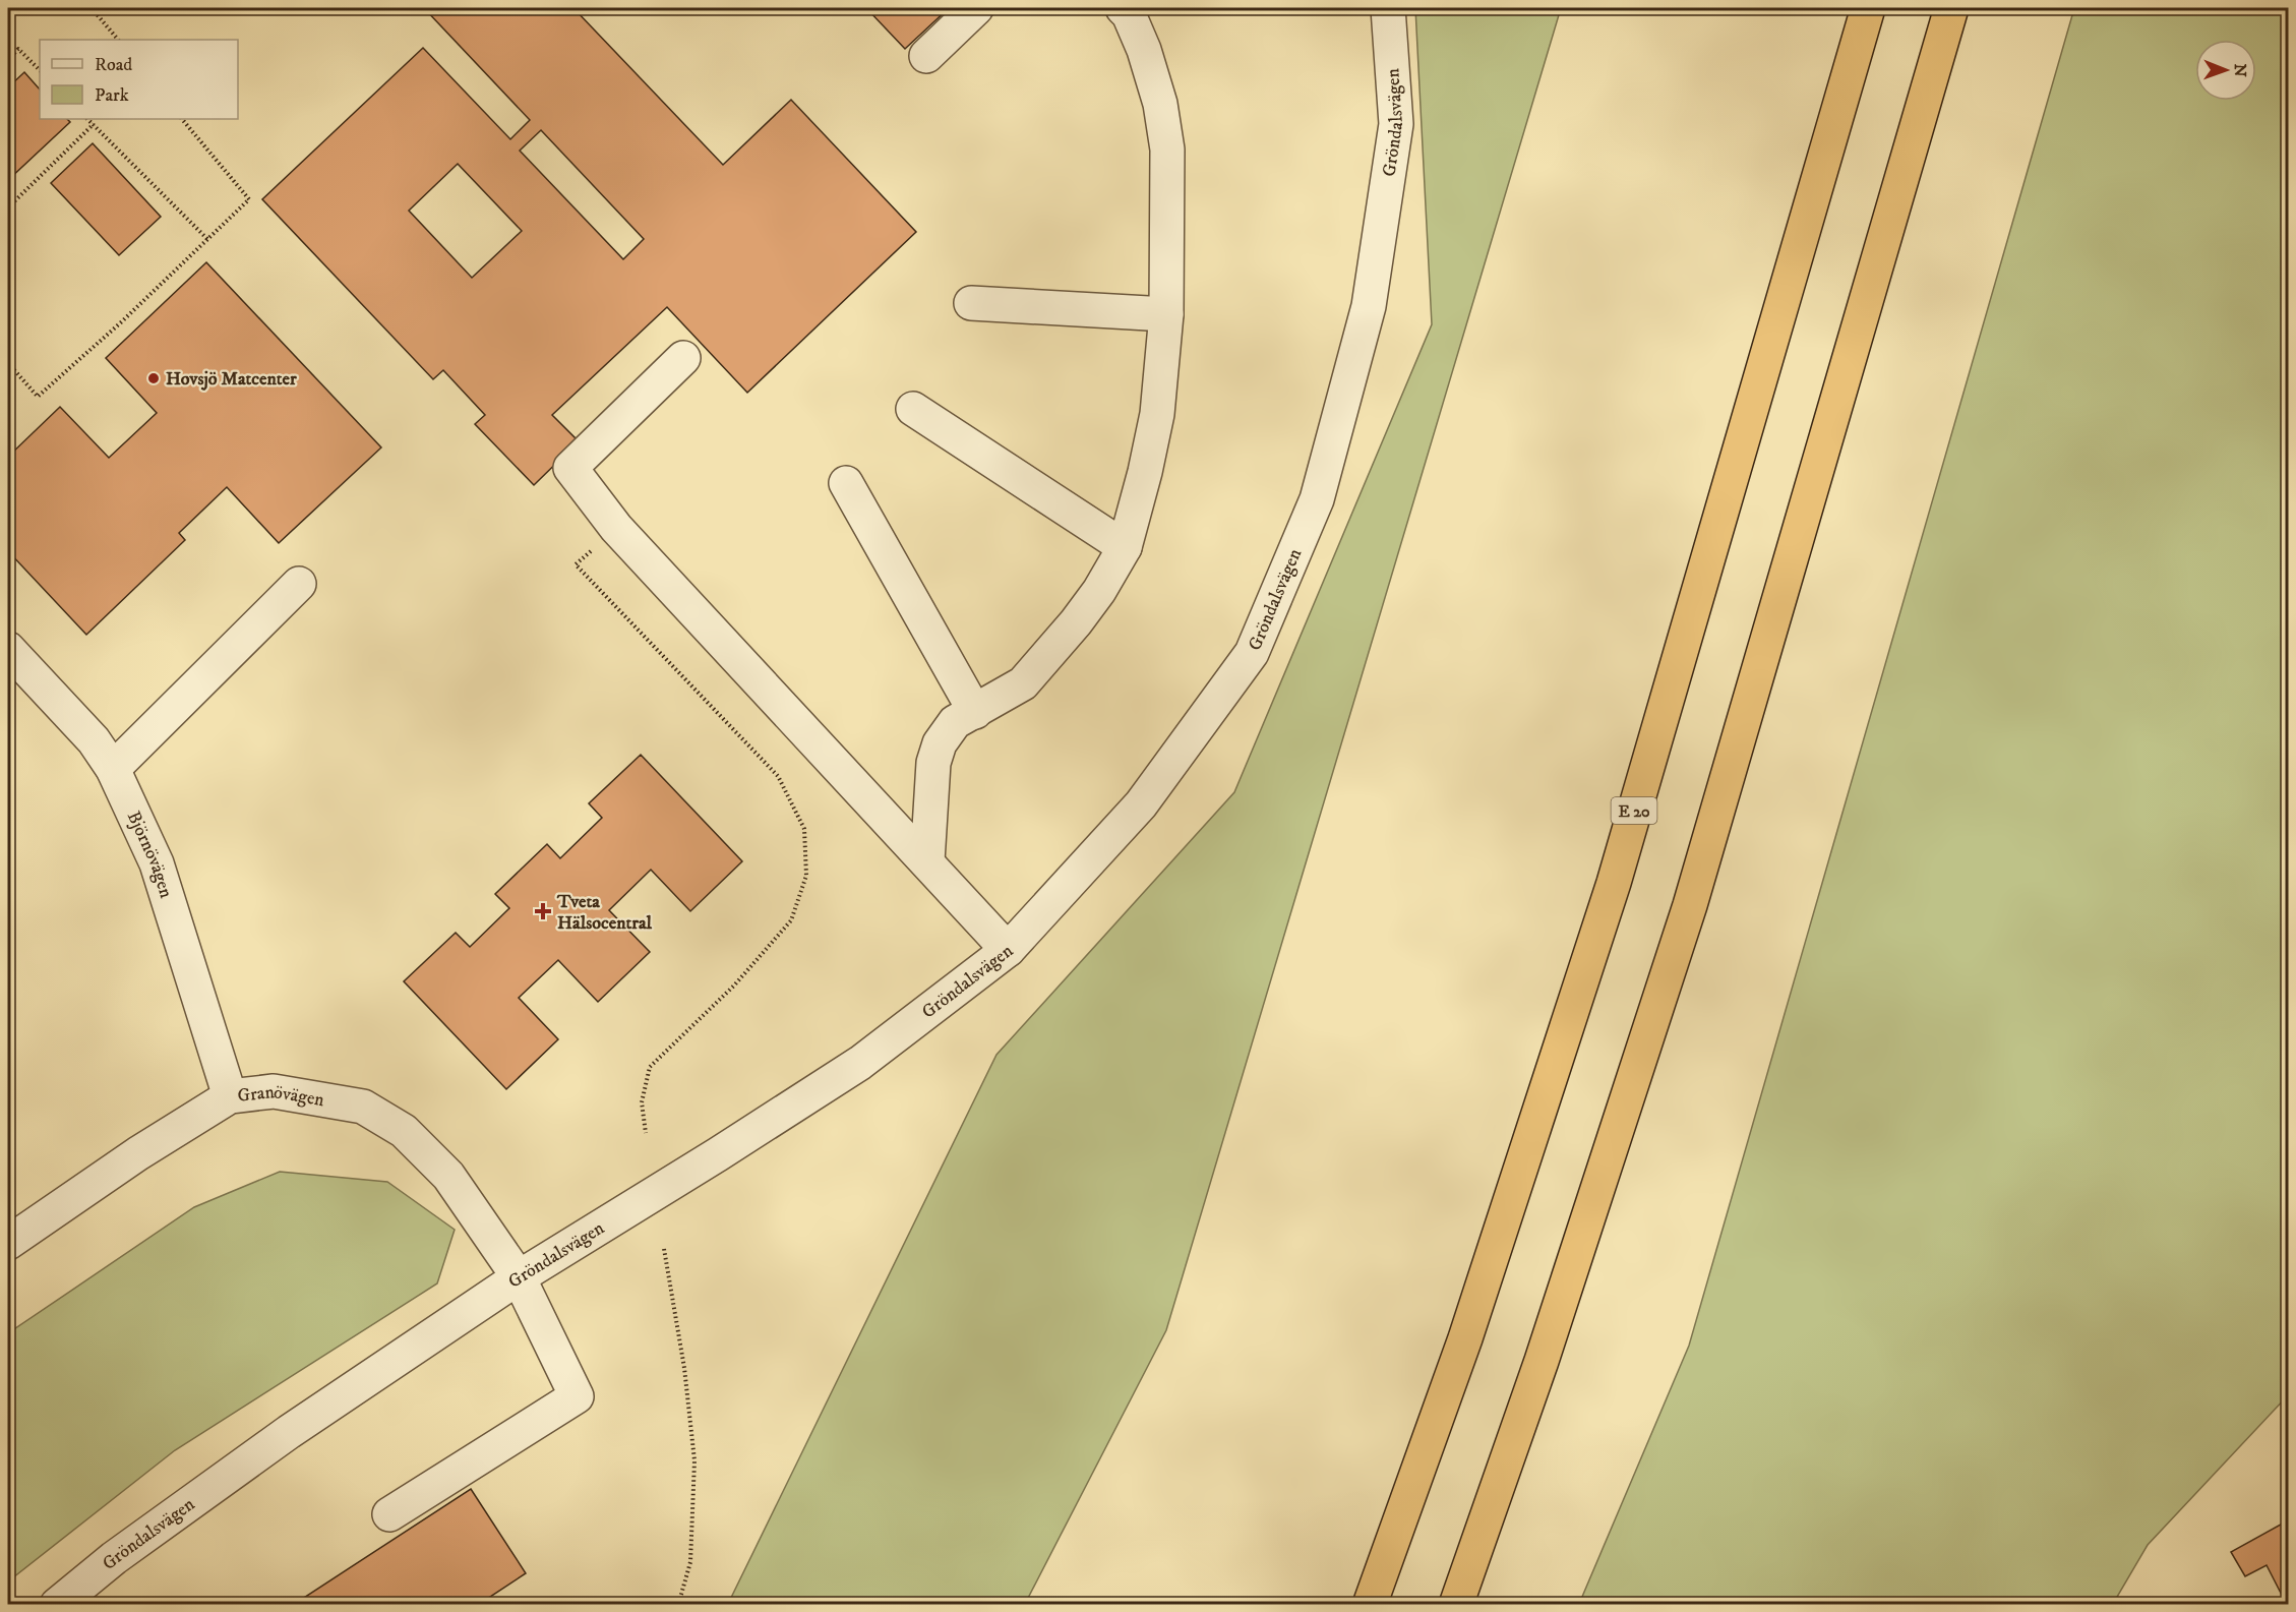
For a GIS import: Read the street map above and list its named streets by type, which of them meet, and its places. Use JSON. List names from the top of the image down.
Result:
{
  "streets": {
    "highway": ["E 20"],
    "street": ["Gröndalsvägen", "Björnövägen", "Granövägen"]
  },
  "crossings": [
    ["Gröndalsvägen", "Granövägen"],
    ["Björnövägen", "Granövägen"]
  ],
  "places": {
    "other": ["Hovsjö Matcenter"],
    "health": ["Tveta Hälsocentral"]
  },
  "legend": ["Road", "Park"],
  "north": "right"
}
